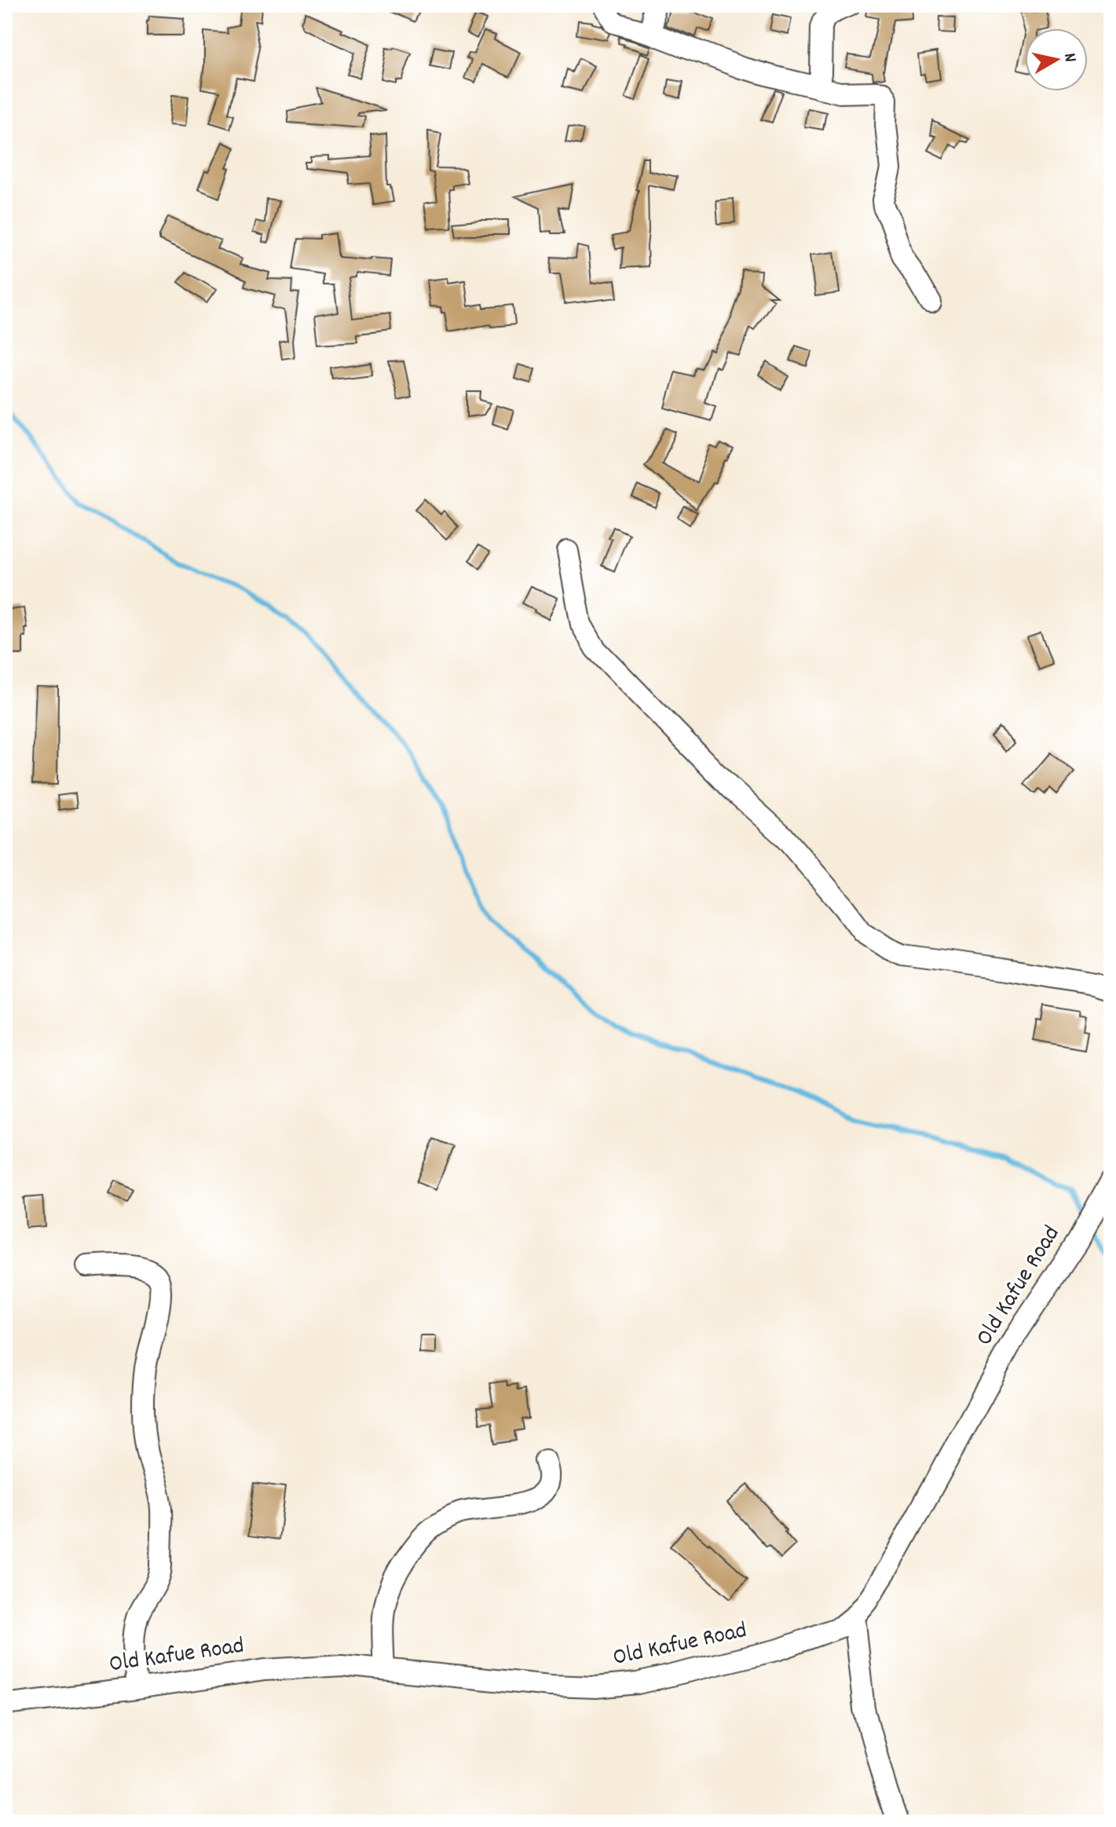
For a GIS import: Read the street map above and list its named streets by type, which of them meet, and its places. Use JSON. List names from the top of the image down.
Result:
{
  "streets": {
    "street": ["Old Kafue Road"]
  },
  "north": "right"
}
